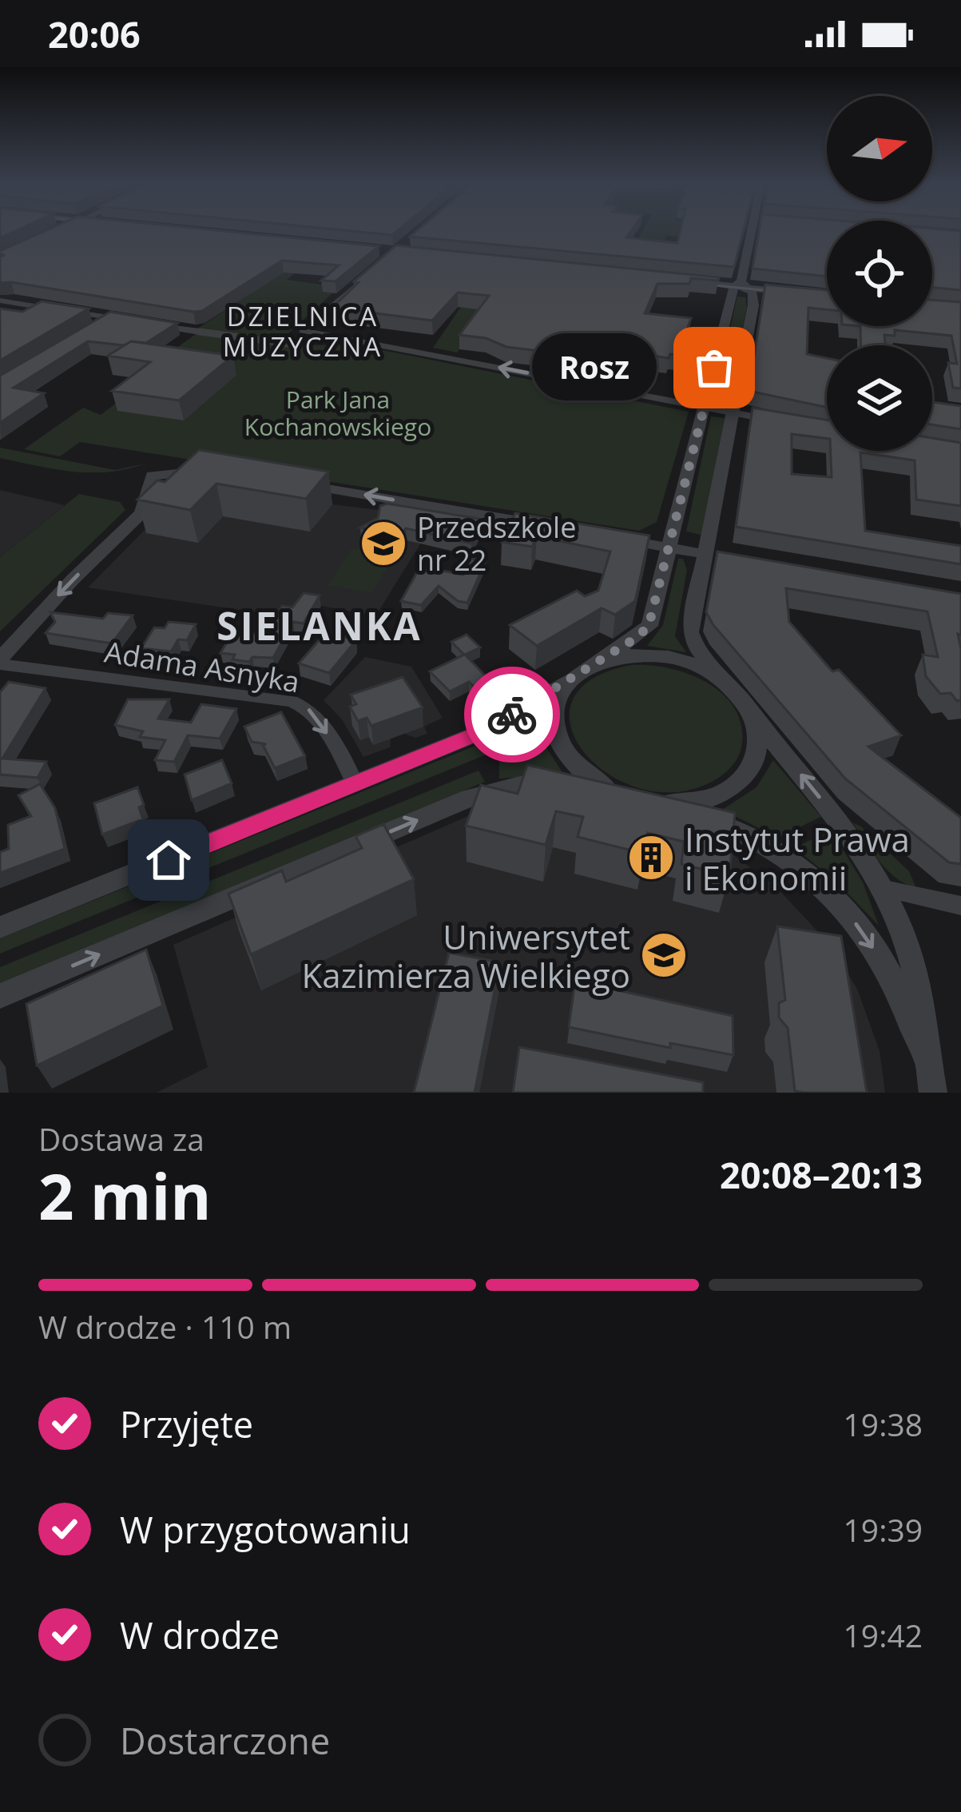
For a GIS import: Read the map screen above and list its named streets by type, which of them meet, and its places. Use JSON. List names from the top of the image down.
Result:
{
  "streets": {
    "street": ["Adama Asnyka"]
  },
  "one_way": ["Adama Asnyka"],
  "districts": ["DZIELNICA MUZYCZNA", "SIELANKA"],
  "parks": ["Park Jana Kochanowskiego"],
  "places": {
    "other": ["Rosz"],
    "school or university": ["Przedszkole nr 22", "Uniwersytet Kazimierza Wielkiego"],
    "building": ["Instytut Prawa i Ekonomii"]
  },
  "north": "right",
  "page": {
    "status": "20:06",
    "bubble": "Rosz",
    "heading": ["2 min", "Dostawa za", "20:08–20:13"],
    "bar": "W drodze · 110 m",
    "list": [
      ["Przyjęte", "19:38"],
      ["W przygotowaniu", "19:39"],
      ["W drodze", "19:42"],
      "Dostarczone"
    ]
  }
}
